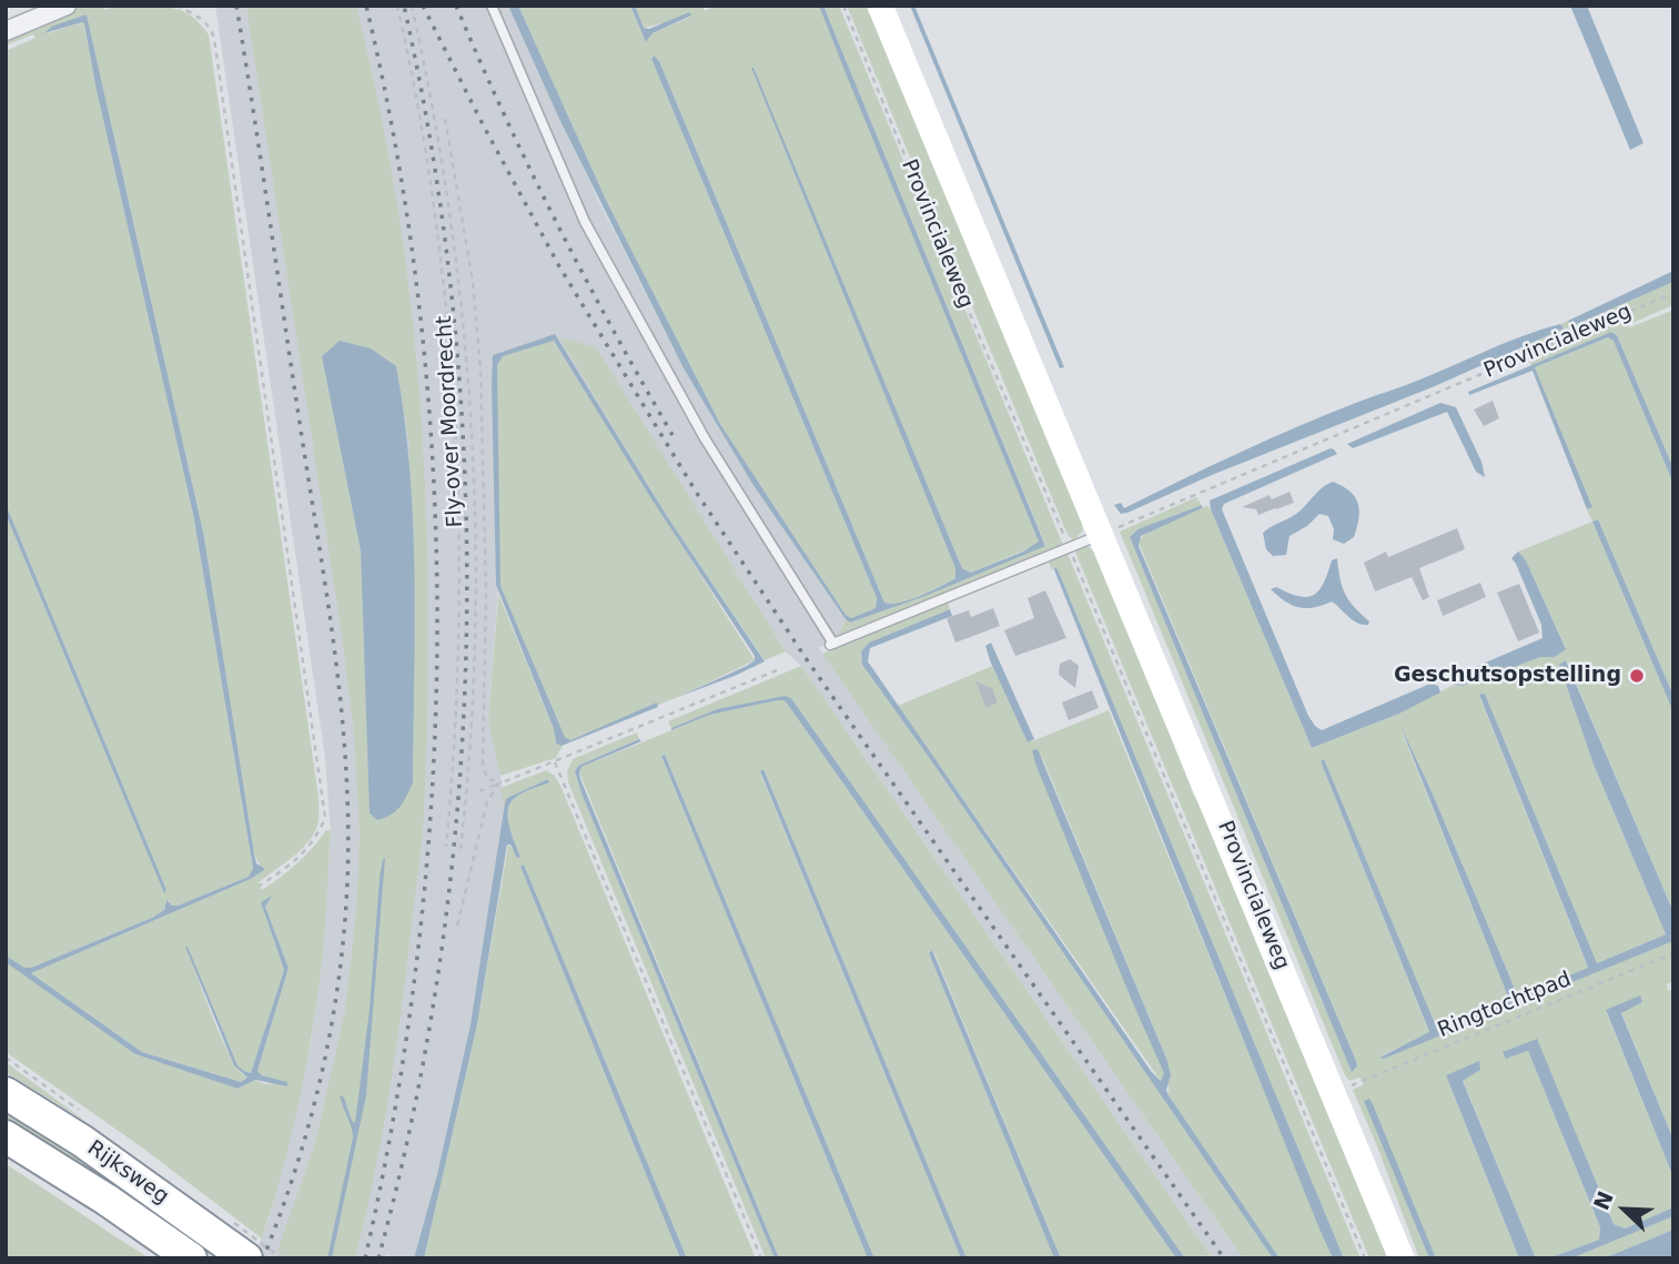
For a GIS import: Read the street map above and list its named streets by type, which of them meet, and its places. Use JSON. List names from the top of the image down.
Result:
{
  "streets": {
    "highway": ["Rijksweg"],
    "main road": ["Provincialeweg"],
    "path": ["Fly-over Moordrecht", "Ringtochtpad"]
  },
  "places": ["Geschutsopstelling"],
  "north": "top left"
}
